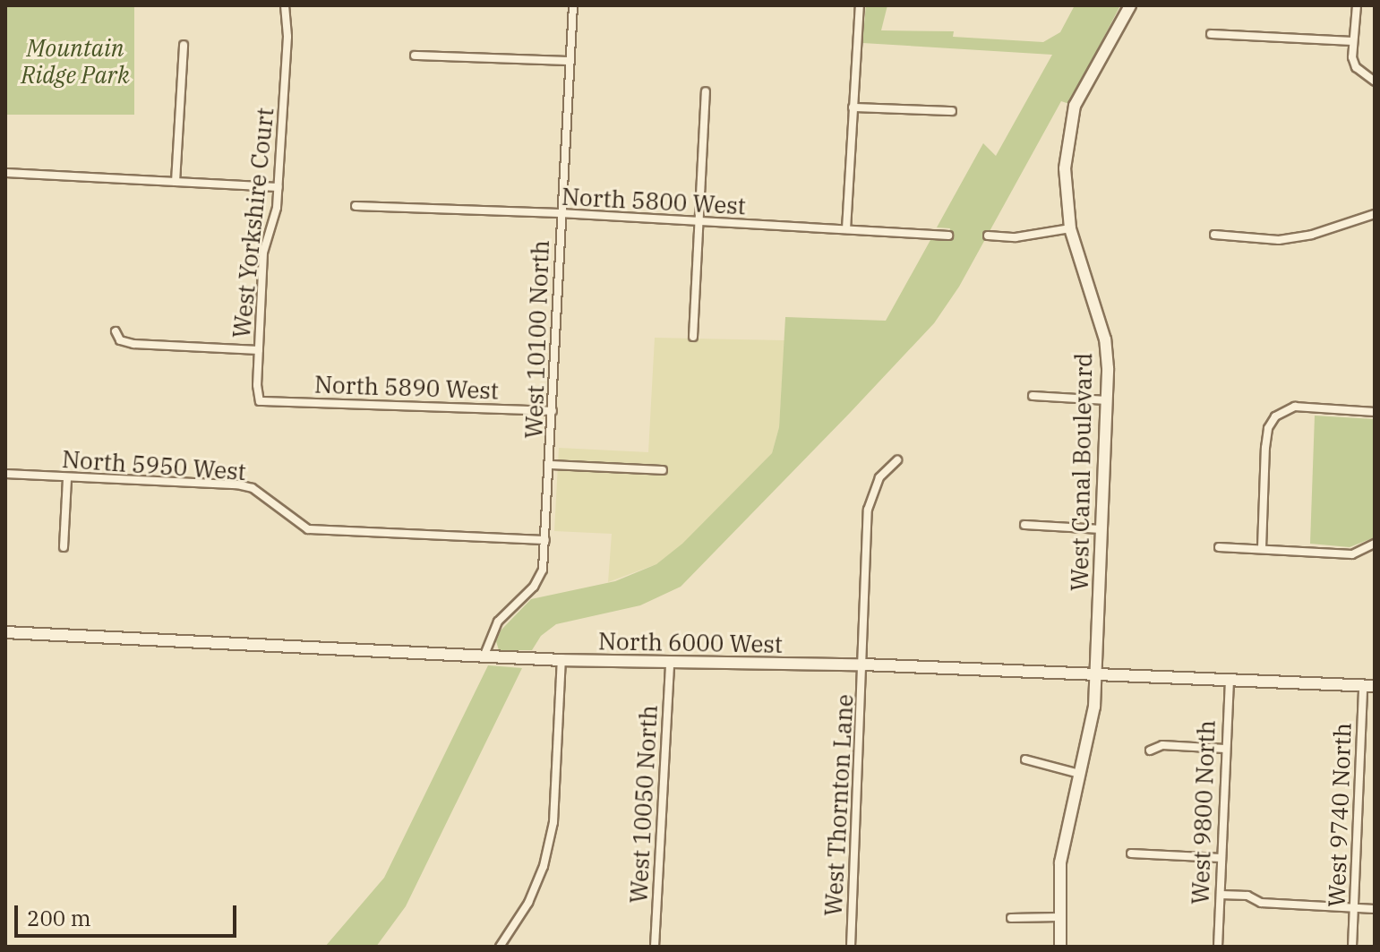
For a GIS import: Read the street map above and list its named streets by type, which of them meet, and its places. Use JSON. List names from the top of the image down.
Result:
{
  "streets": {
    "street": [
      "North 5800 West",
      "West Yorkshire Court",
      "West 10100 North",
      "North 5890 West",
      "North 5950 West",
      "West Canal Boulevard",
      "North 6000 West",
      "West 10050 North",
      "West Thornton Lane",
      "West 9800 North",
      "West 9740 North"
    ]
  },
  "crossings": [
    ["North 5800 West", "West 10100 North"],
    ["West Yorkshire Court", "North 5890 West"],
    ["West 10100 North", "North 5890 West"],
    ["West 10100 North", "North 5950 West"],
    ["West 10100 North", "North 6000 West"],
    ["West Canal Boulevard", "North 6000 West"],
    ["North 6000 West", "West 10050 North"],
    ["North 6000 West", "West Thornton Lane"],
    ["North 6000 West", "West 9800 North"],
    ["North 6000 West", "West 9740 North"]
  ],
  "parks": ["Mountain Ridge Park"],
  "scale_bar": "200 m"
}
